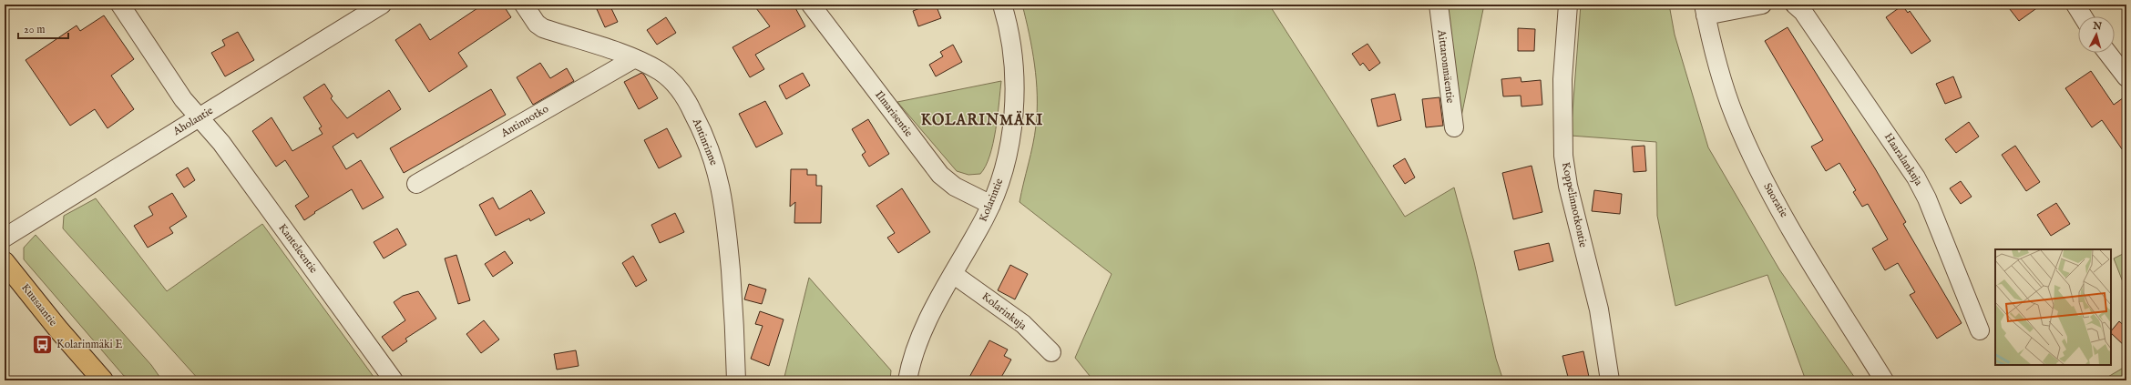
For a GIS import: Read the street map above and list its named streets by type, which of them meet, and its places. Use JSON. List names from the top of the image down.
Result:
{
  "streets": {
    "main road": ["Kuusaantie"],
    "street": [
      "Aittaronmäentie",
      "Ilmarisentie",
      "Aholantie",
      "Antinnotko",
      "Antinrinne",
      "Haaralankuja",
      "Kolarintie",
      "Suoratie",
      "Koppelinnotkontie",
      "Kanteleentie",
      "Kolarinkuja"
    ]
  },
  "crossings": [
    ["Ilmarisentie", "Kolarintie"],
    ["Aholantie", "Kanteleentie"],
    ["Antinnotko", "Antinrinne"],
    ["Kolarintie", "Kolarinkuja"]
  ],
  "districts": ["KOLARINMÄKI"],
  "places": {
    "bus stop": ["Kolarinmäki E"]
  },
  "scale_bar": "20 m",
  "north": "top"
}
